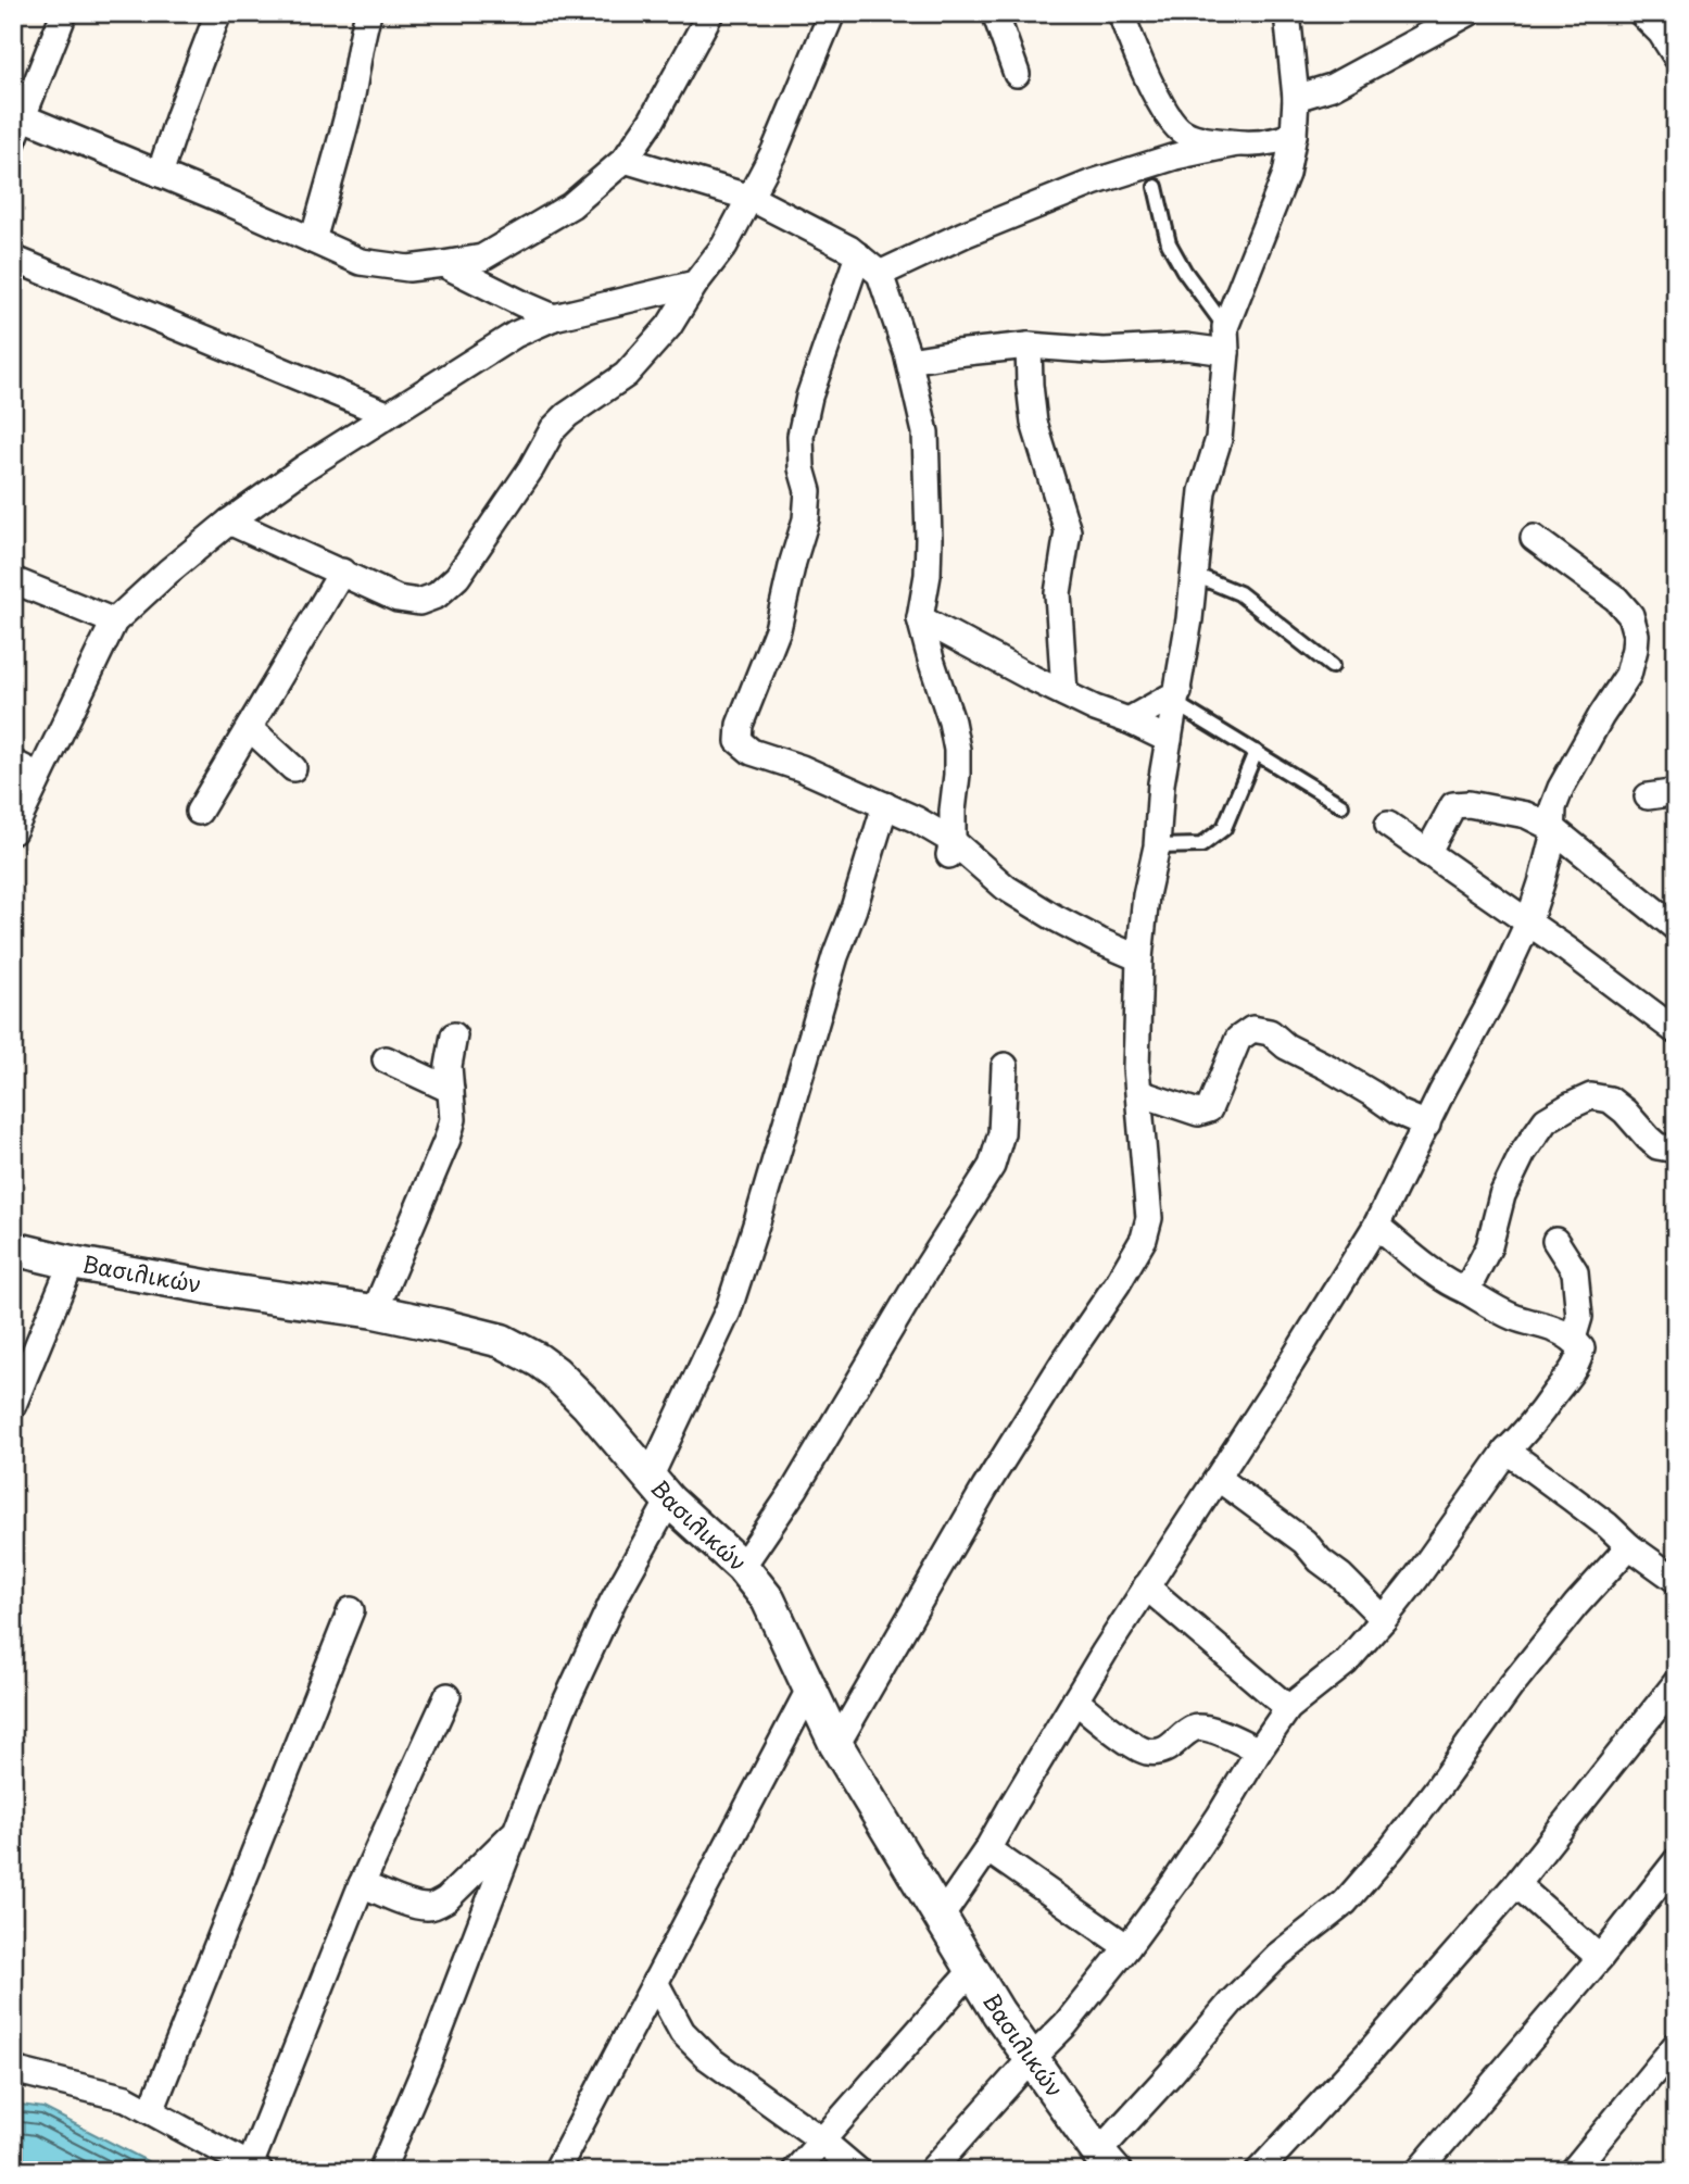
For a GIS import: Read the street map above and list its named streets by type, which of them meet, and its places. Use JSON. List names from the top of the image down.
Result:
{
  "streets": {
    "street": ["Βασιλικών"]
  }
}
